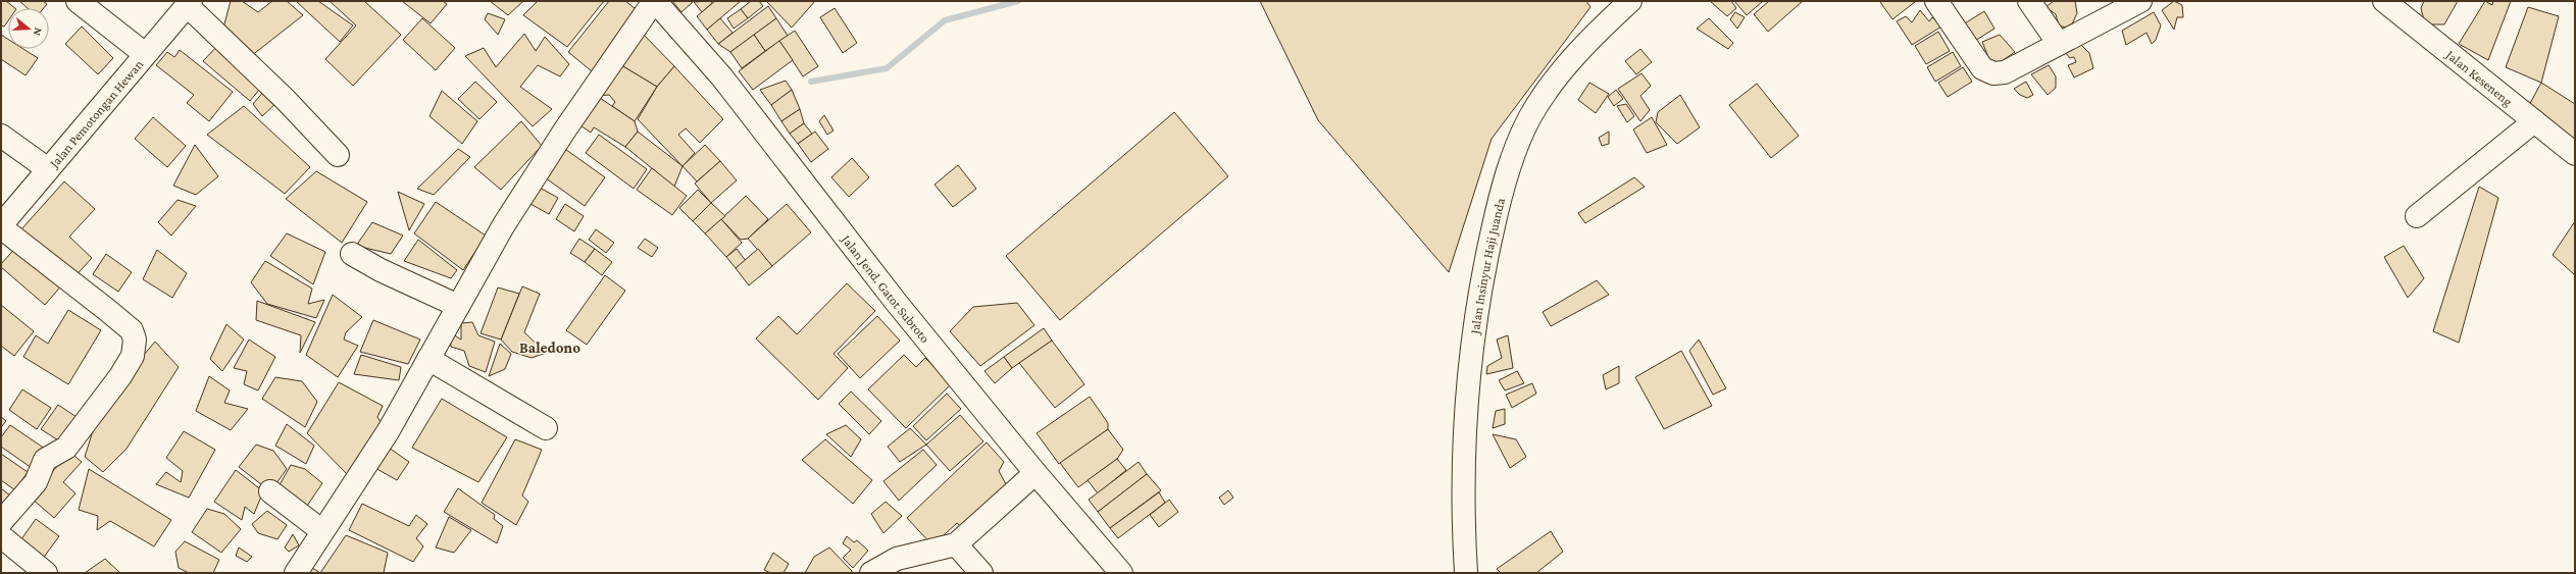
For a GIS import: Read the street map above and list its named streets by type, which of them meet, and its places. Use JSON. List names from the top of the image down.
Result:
{
  "streets": {
    "street": [
      "Jalan Keseneng",
      "Jalan Pemotongan Hewan",
      "Jalan Insinyur Haji Juanda",
      "Jalan Jend. Gatot Subroto"
    ]
  },
  "districts": ["Baledono"],
  "north": "right"
}
